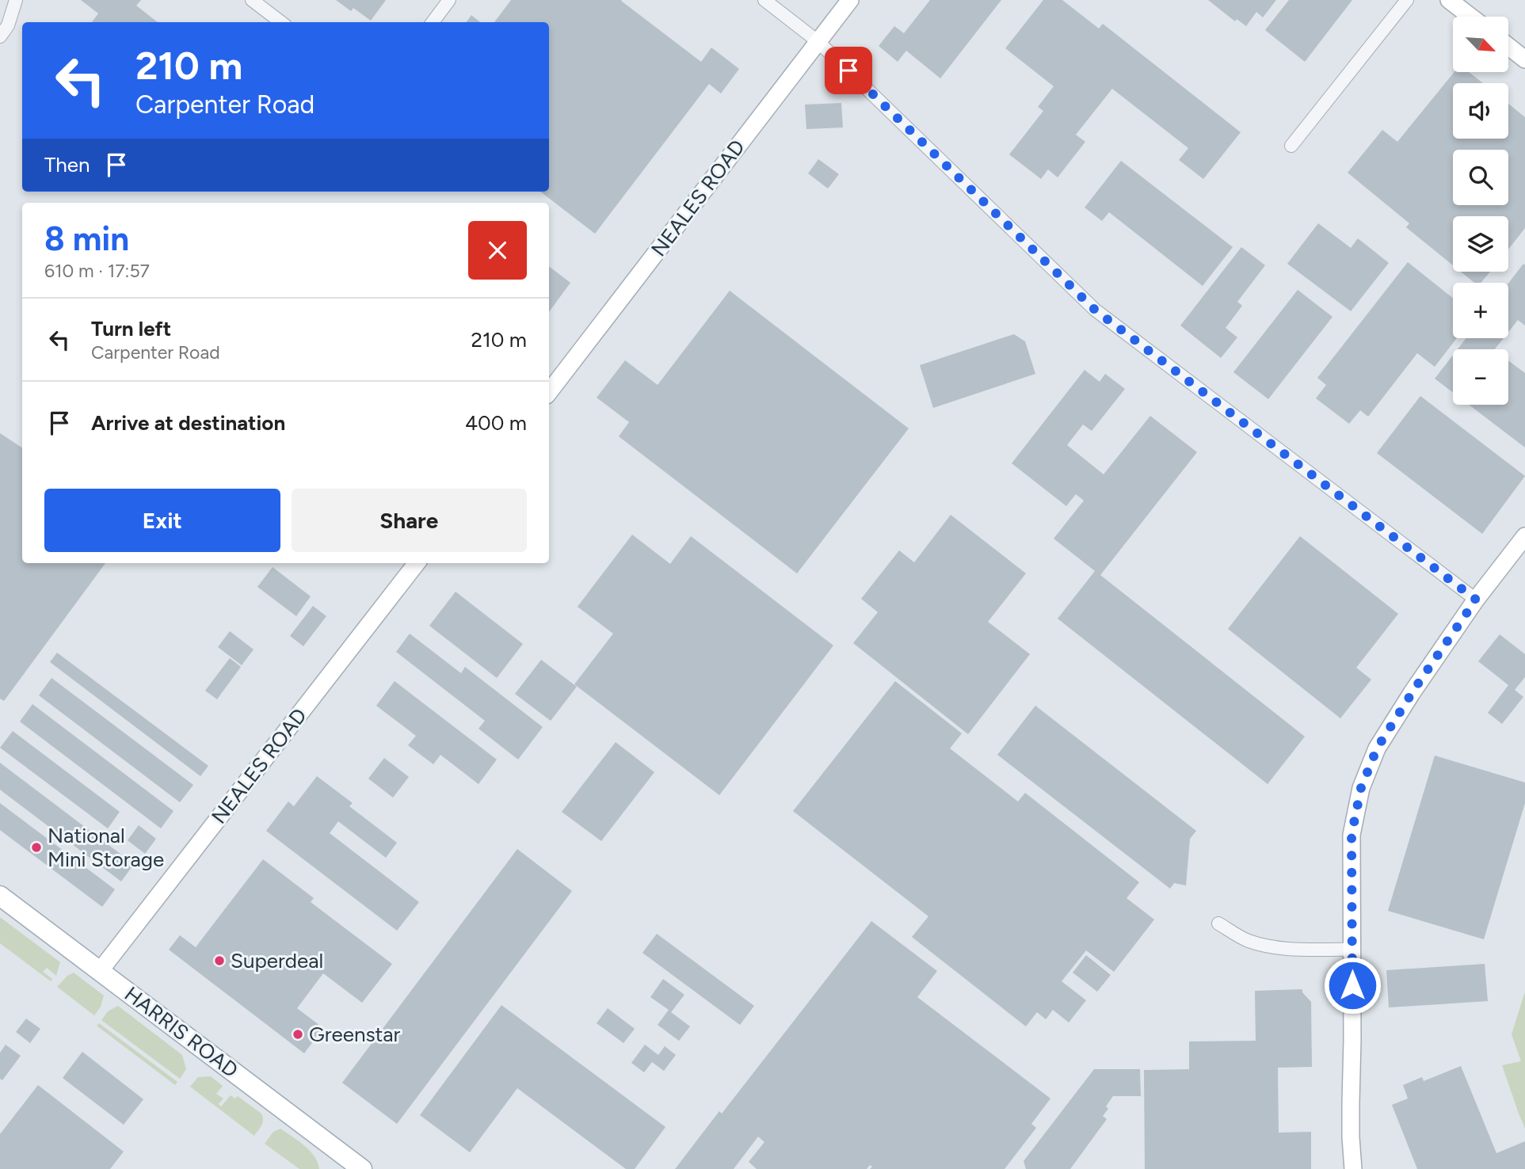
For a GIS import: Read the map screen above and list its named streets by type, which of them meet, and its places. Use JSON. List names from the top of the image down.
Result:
{
  "streets": {
    "main road": ["HARRIS ROAD"],
    "street": ["NEALES ROAD"]
  },
  "crossings": [
    ["NEALES ROAD", "HARRIS ROAD"]
  ],
  "places": ["National Mini Storage", "Superdeal", "Greenstar"],
  "north": "bottom right",
  "page": {
    "map_buttons": ["+", "−"],
    "turn": ["210 m", "Carpenter Road"],
    "then": "Then",
    "heading": ["8 min", "610 m · 17:57"],
    "list": [
      {
        "name": "Turn left",
        "note": "Carpenter Road",
        "value": "210 m"
      },
      {
        "name": "Arrive at destination",
        "value": "400 m"
      }
    ],
    "buttons": ["Exit", "Share"]
  }
}
